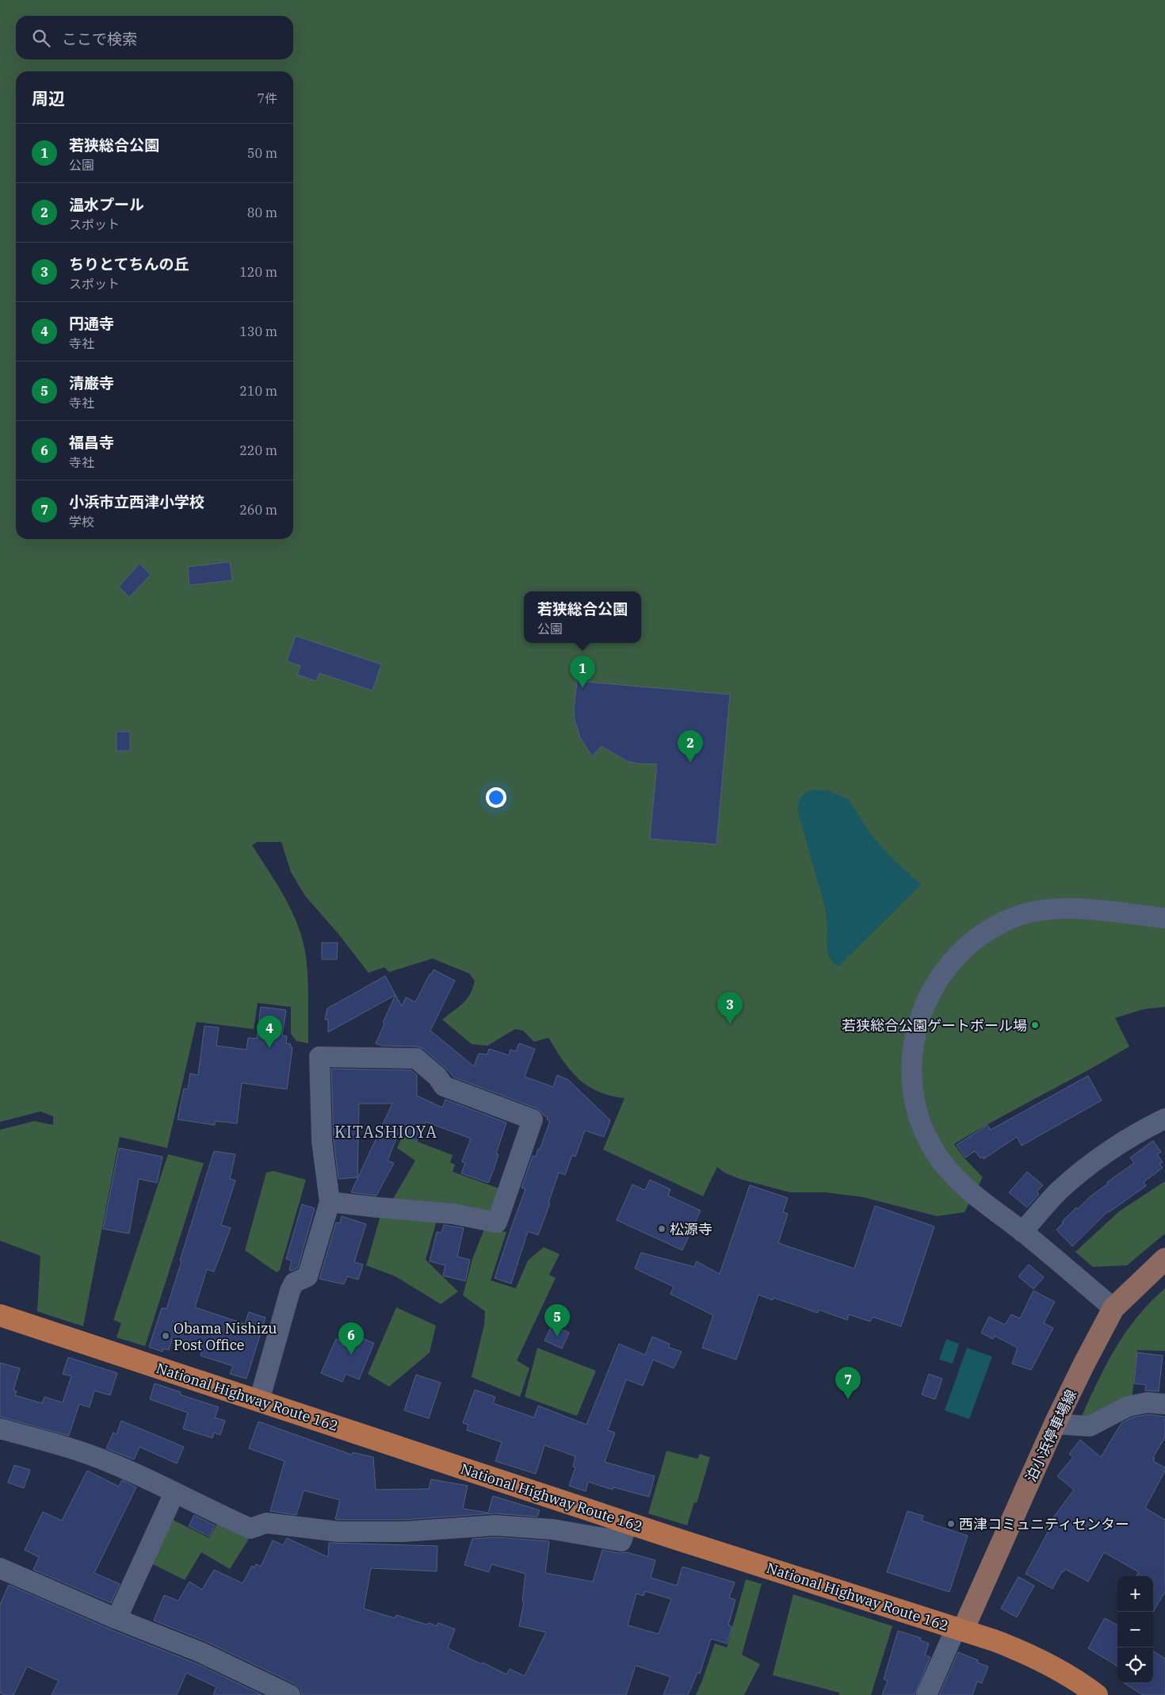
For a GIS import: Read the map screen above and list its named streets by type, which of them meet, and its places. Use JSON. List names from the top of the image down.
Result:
{
  "streets": {
    "highway": ["National Highway Route 162"],
    "main road": ["泊小浜停車場線"]
  },
  "crossings": [
    ["National Highway Route 162", "泊小浜停車場線"]
  ],
  "districts": ["KITASHIOYA"],
  "places": [
    "若狭総合公園ゲートボール場",
    "松源寺",
    "Obama Nishizu Post Office",
    "西津コミュニティセンター"
  ],
  "page": {
    "search": "ここで検索",
    "heading": ["周辺", "7件"],
    "list": [
      {
        "mark": "1",
        "name": "若狭総合公園",
        "note": "公園",
        "value": "50 m"
      },
      {
        "mark": "2",
        "name": "温水プール",
        "note": "スポット",
        "value": "80 m"
      },
      {
        "mark": "3",
        "name": "ちりとてちんの丘",
        "note": "スポット",
        "value": "120 m"
      },
      {
        "mark": "4",
        "name": "円通寺",
        "note": "寺社",
        "value": "130 m"
      },
      {
        "mark": "5",
        "name": "清巌寺",
        "note": "寺社",
        "value": "210 m"
      },
      {
        "mark": "6",
        "name": "福昌寺",
        "note": "寺社",
        "value": "220 m"
      },
      {
        "mark": "7",
        "name": "小浜市立西津小学校",
        "note": "学校",
        "value": "260 m"
      }
    ],
    "popup": ["若狭総合公園", "公園"],
    "pins": [
      "1",
      "2",
      "3",
      "4",
      "5",
      "6",
      "7"
    ],
    "map_buttons": ["+", "−"]
  }
}
